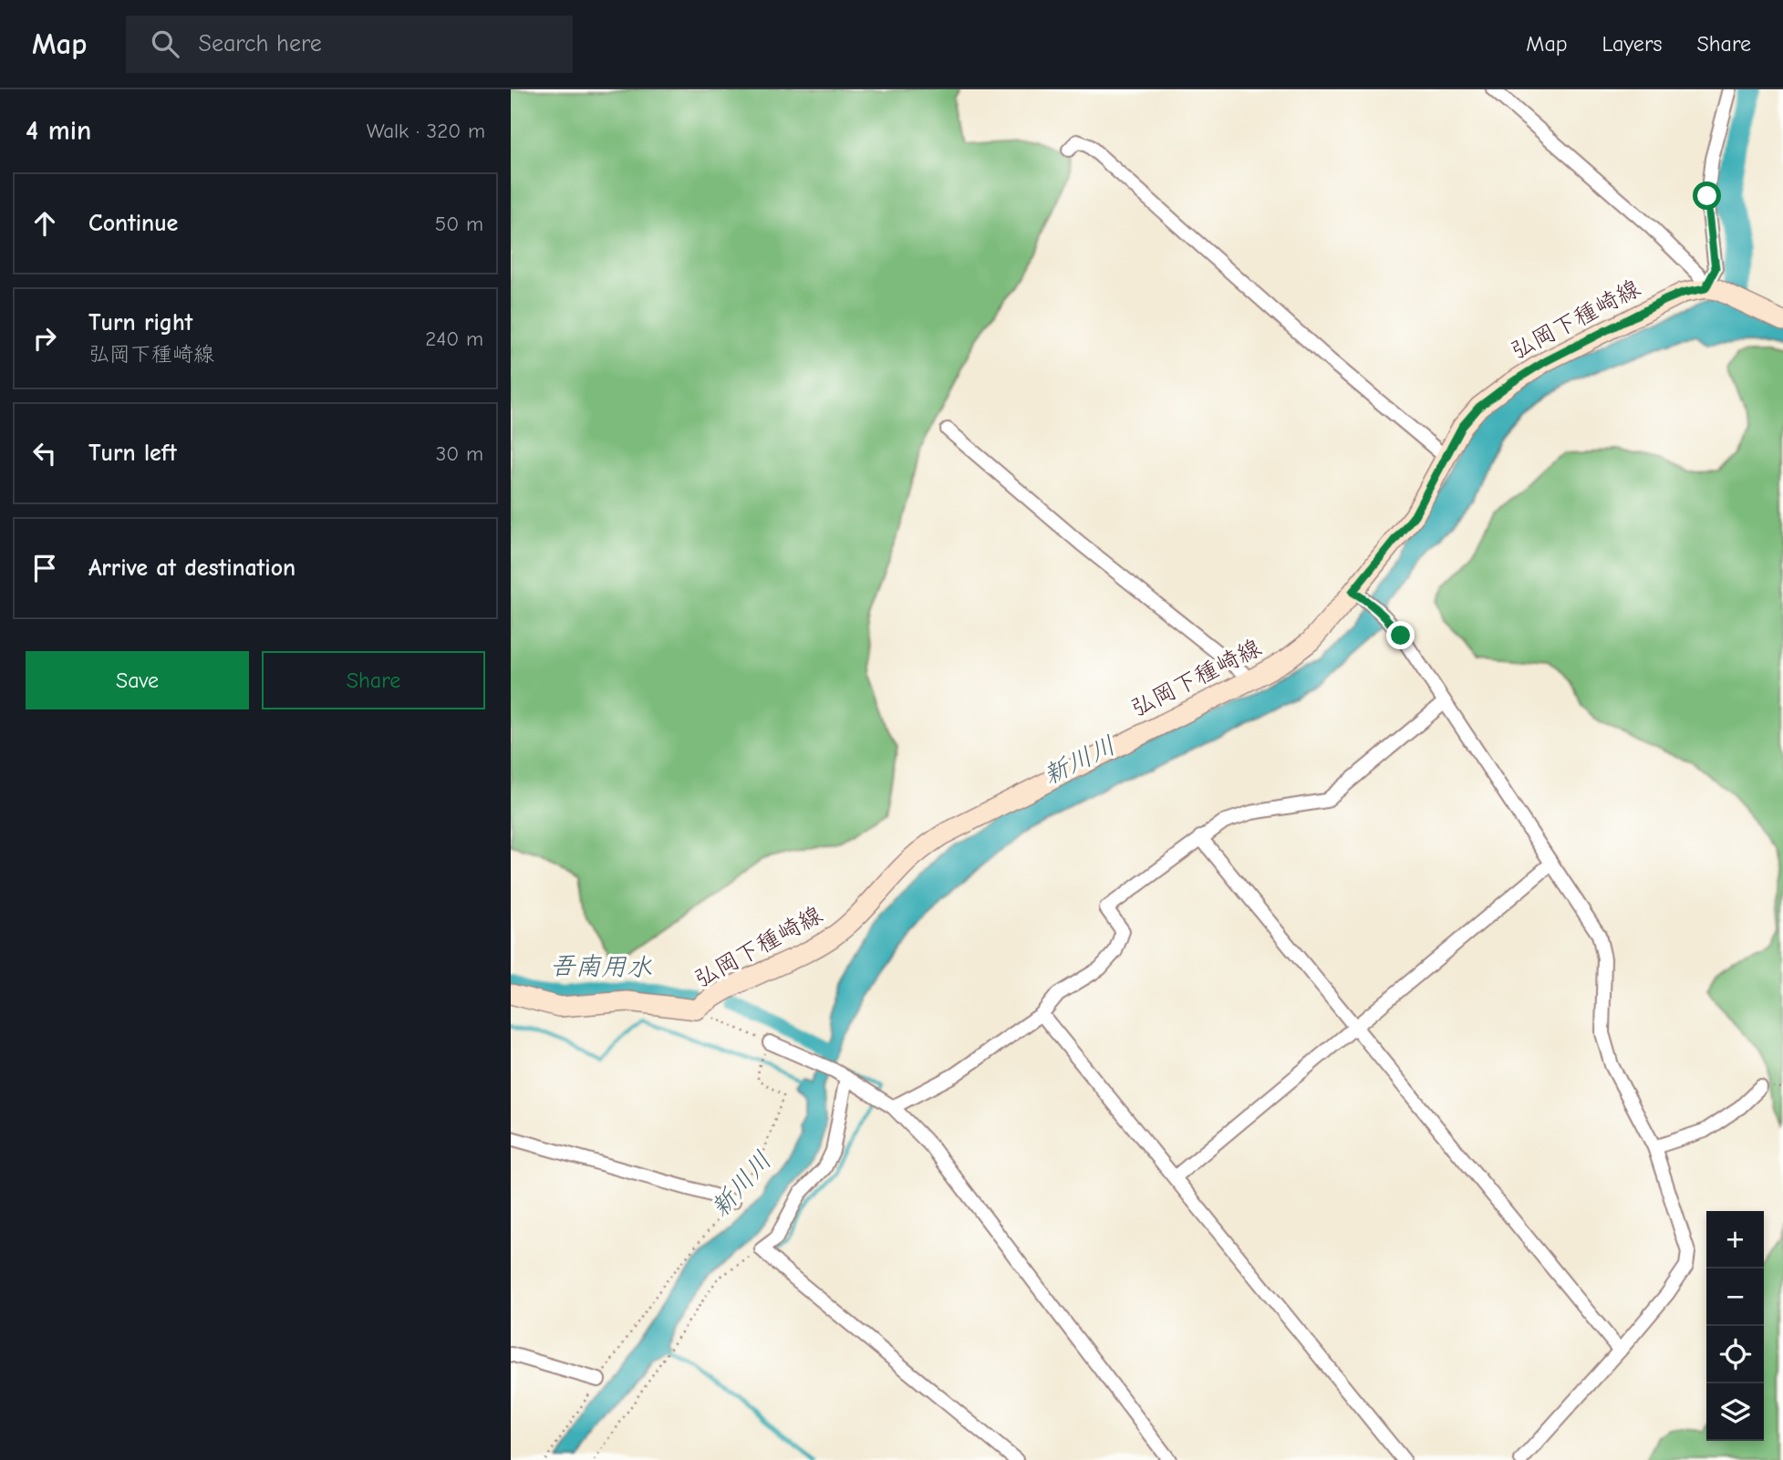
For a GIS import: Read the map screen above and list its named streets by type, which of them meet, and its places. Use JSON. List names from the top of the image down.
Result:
{
  "streets": {
    "main road": ["弘岡下種崎線"]
  },
  "water": ["新川川", "吾南用水"],
  "page": {
    "header": "Map",
    "search": "Search here",
    "nav": ["Map", "Layers", "Share"],
    "heading": ["4 min", "Walk · 320 m"],
    "list": [
      ["Continue", "50 m"],
      ["Turn right", "弘岡下種崎線", "240 m"],
      ["Turn left", "30 m"],
      "Arrive at destination"
    ],
    "buttons": ["Save", "Share"],
    "map_buttons": ["+", "−"]
  }
}
